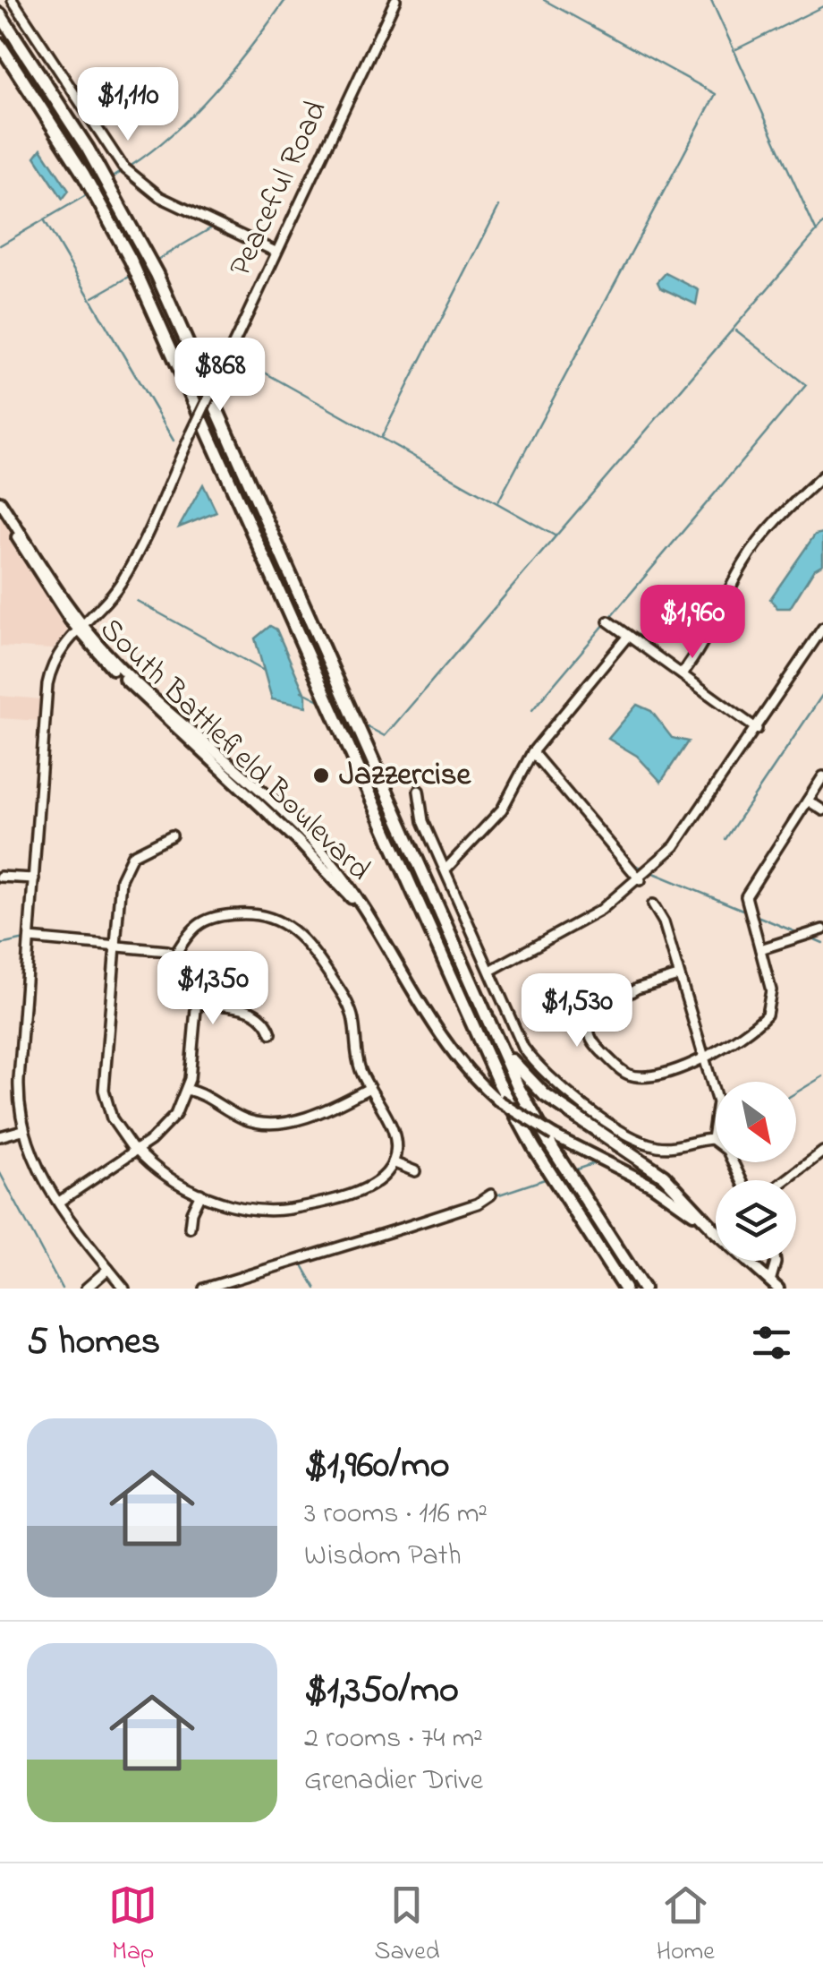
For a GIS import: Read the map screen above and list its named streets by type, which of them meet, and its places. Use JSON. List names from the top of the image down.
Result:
{
  "streets": {
    "main road": ["South Battlefield Boulevard"],
    "street": ["Peaceful Road"]
  },
  "crossings": [
    ["Peaceful Road", "South Battlefield Boulevard"]
  ],
  "places": ["Jazzercise"],
  "north": "bottom right",
  "page": {
    "price": [
      "$1,110",
      "$868",
      "$1,960",
      "$1,350",
      "$1,530"
    ],
    "heading": "5 homes",
    "list": [
      {
        "name": "$1,960/mo",
        "note": "3 rooms · 116 m² · Wisdom Path"
      },
      {
        "name": "$1,350/mo",
        "note": "2 rooms · 74 m² · Grenadier Drive"
      }
    ],
    "tabs": ["Map", "Saved", "Home"]
  }
}
